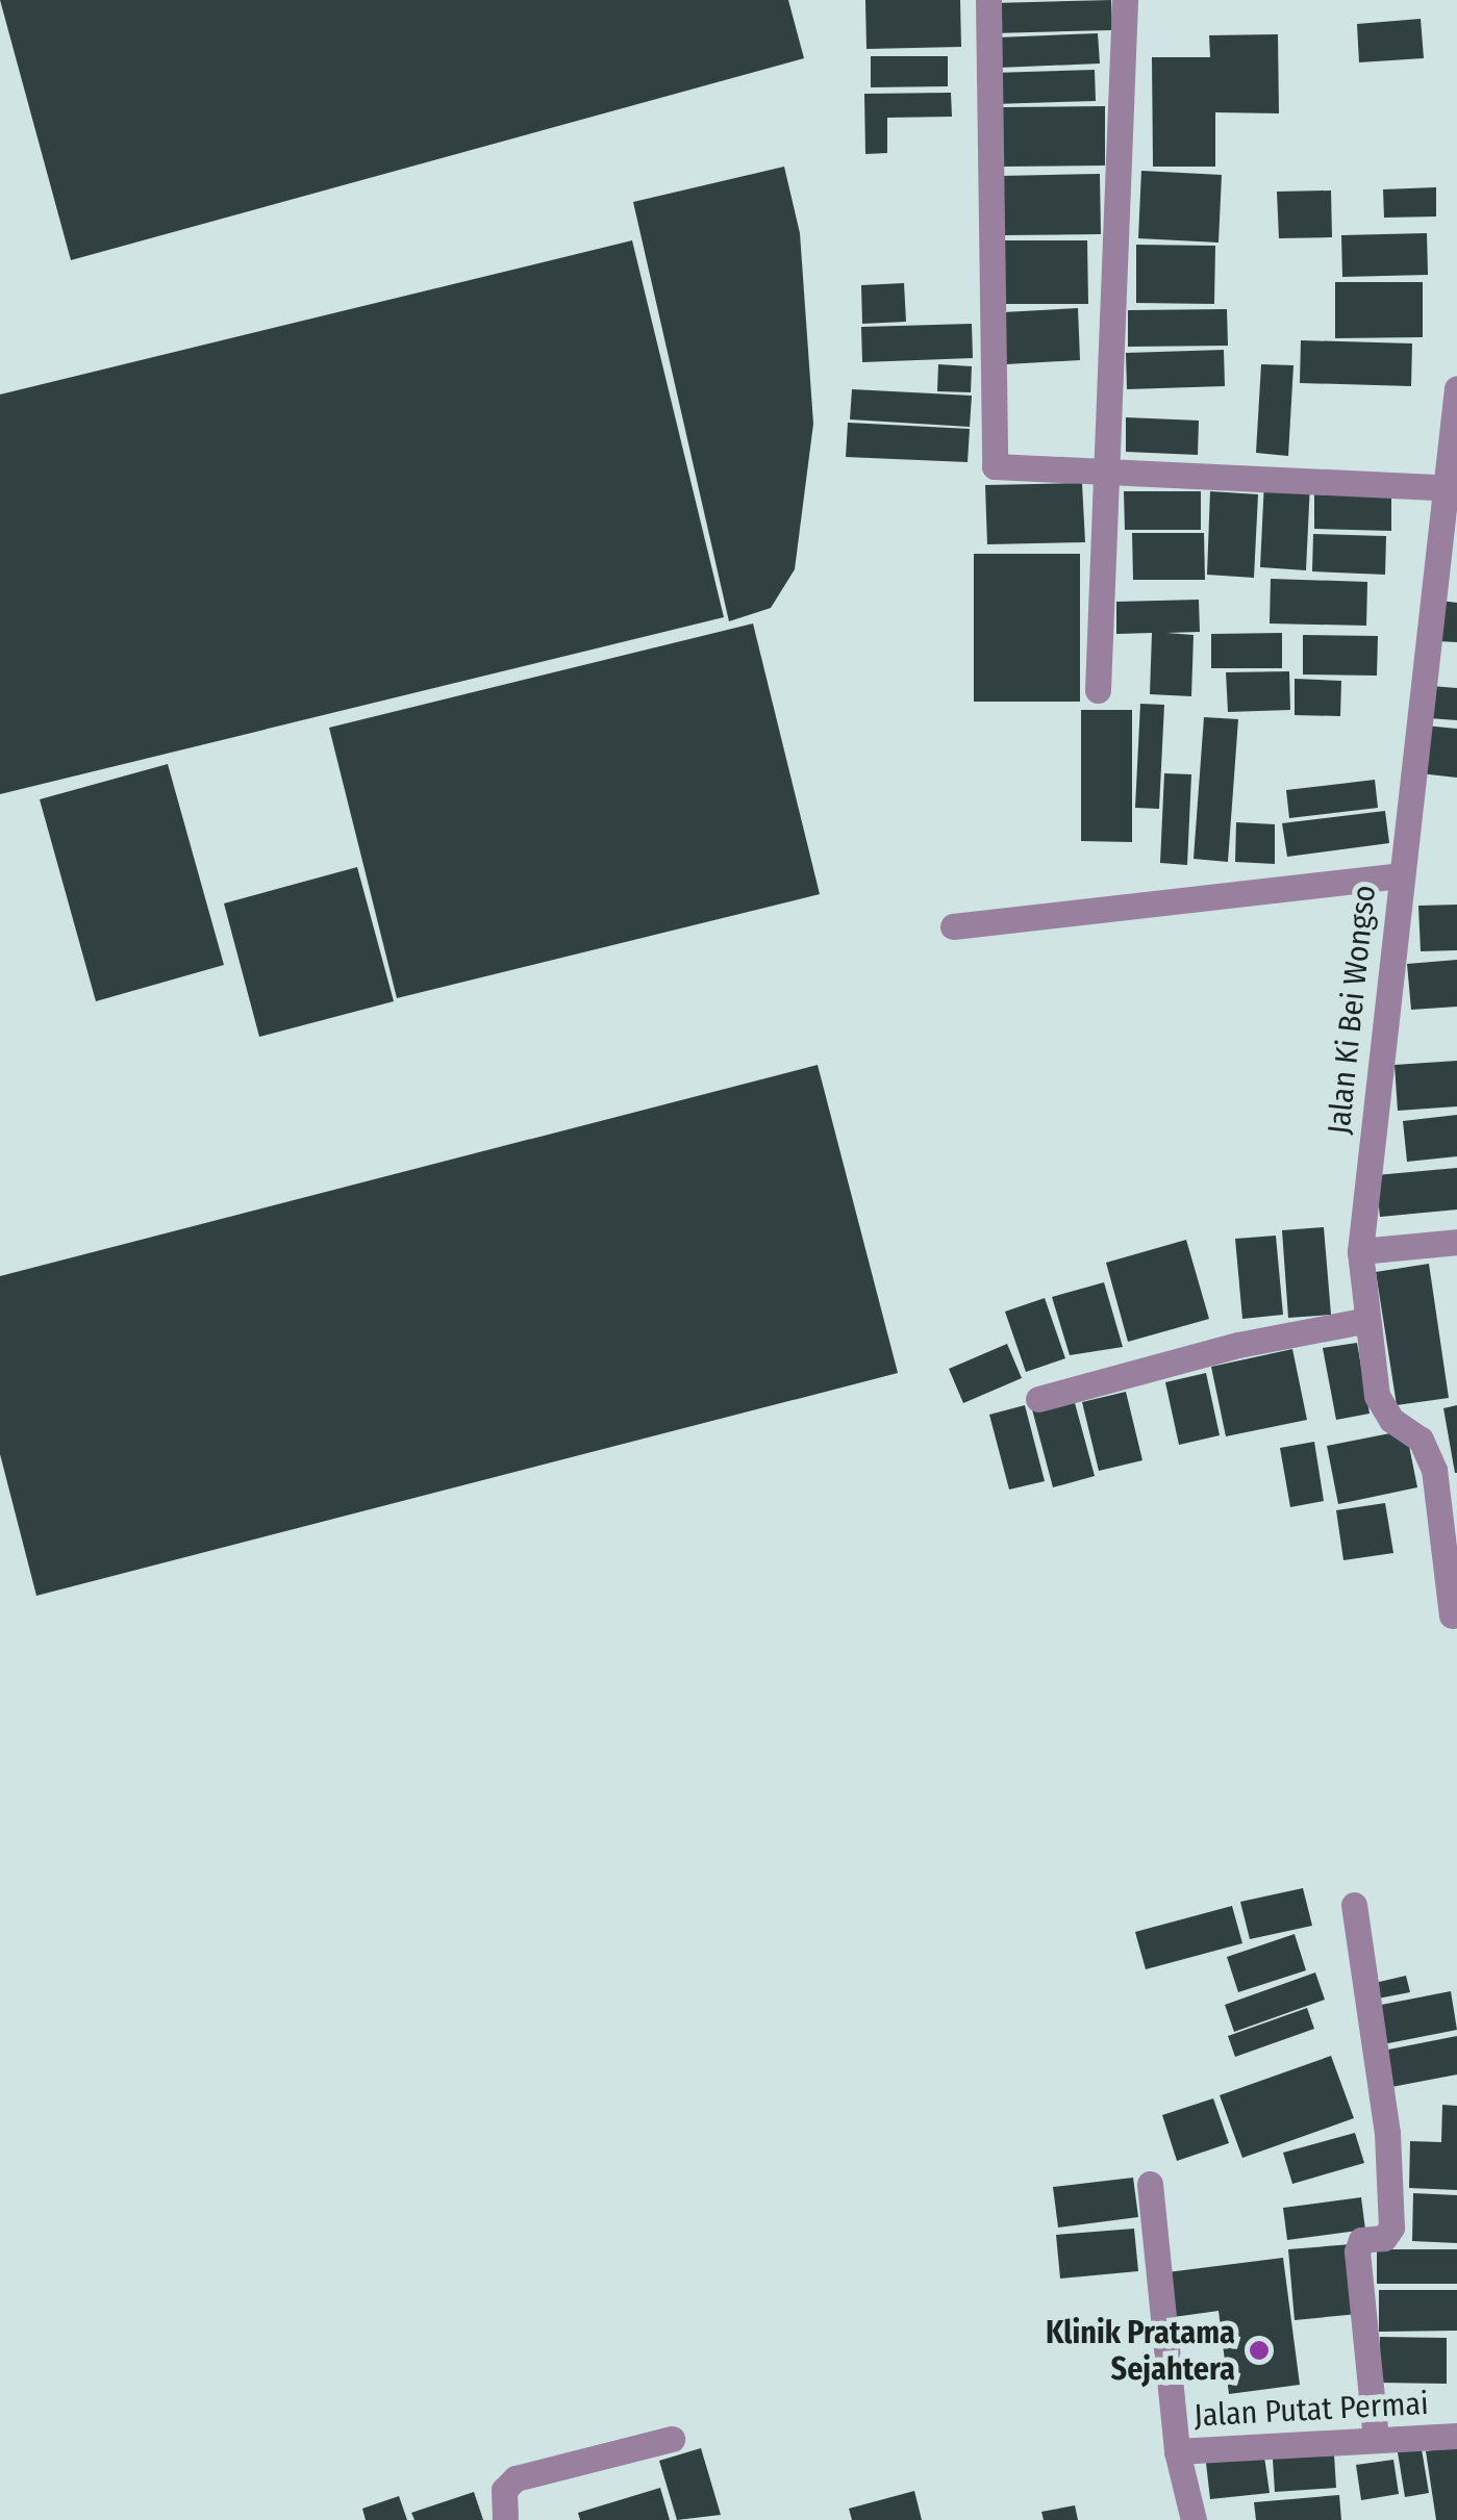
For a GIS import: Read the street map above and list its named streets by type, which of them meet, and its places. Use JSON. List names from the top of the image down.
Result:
{
  "streets": {
    "street": ["Jalan Ki Bei Wongso", "Jalan Putat Permai"]
  },
  "places": ["Klinik Pratama Sejahtera"]
}
